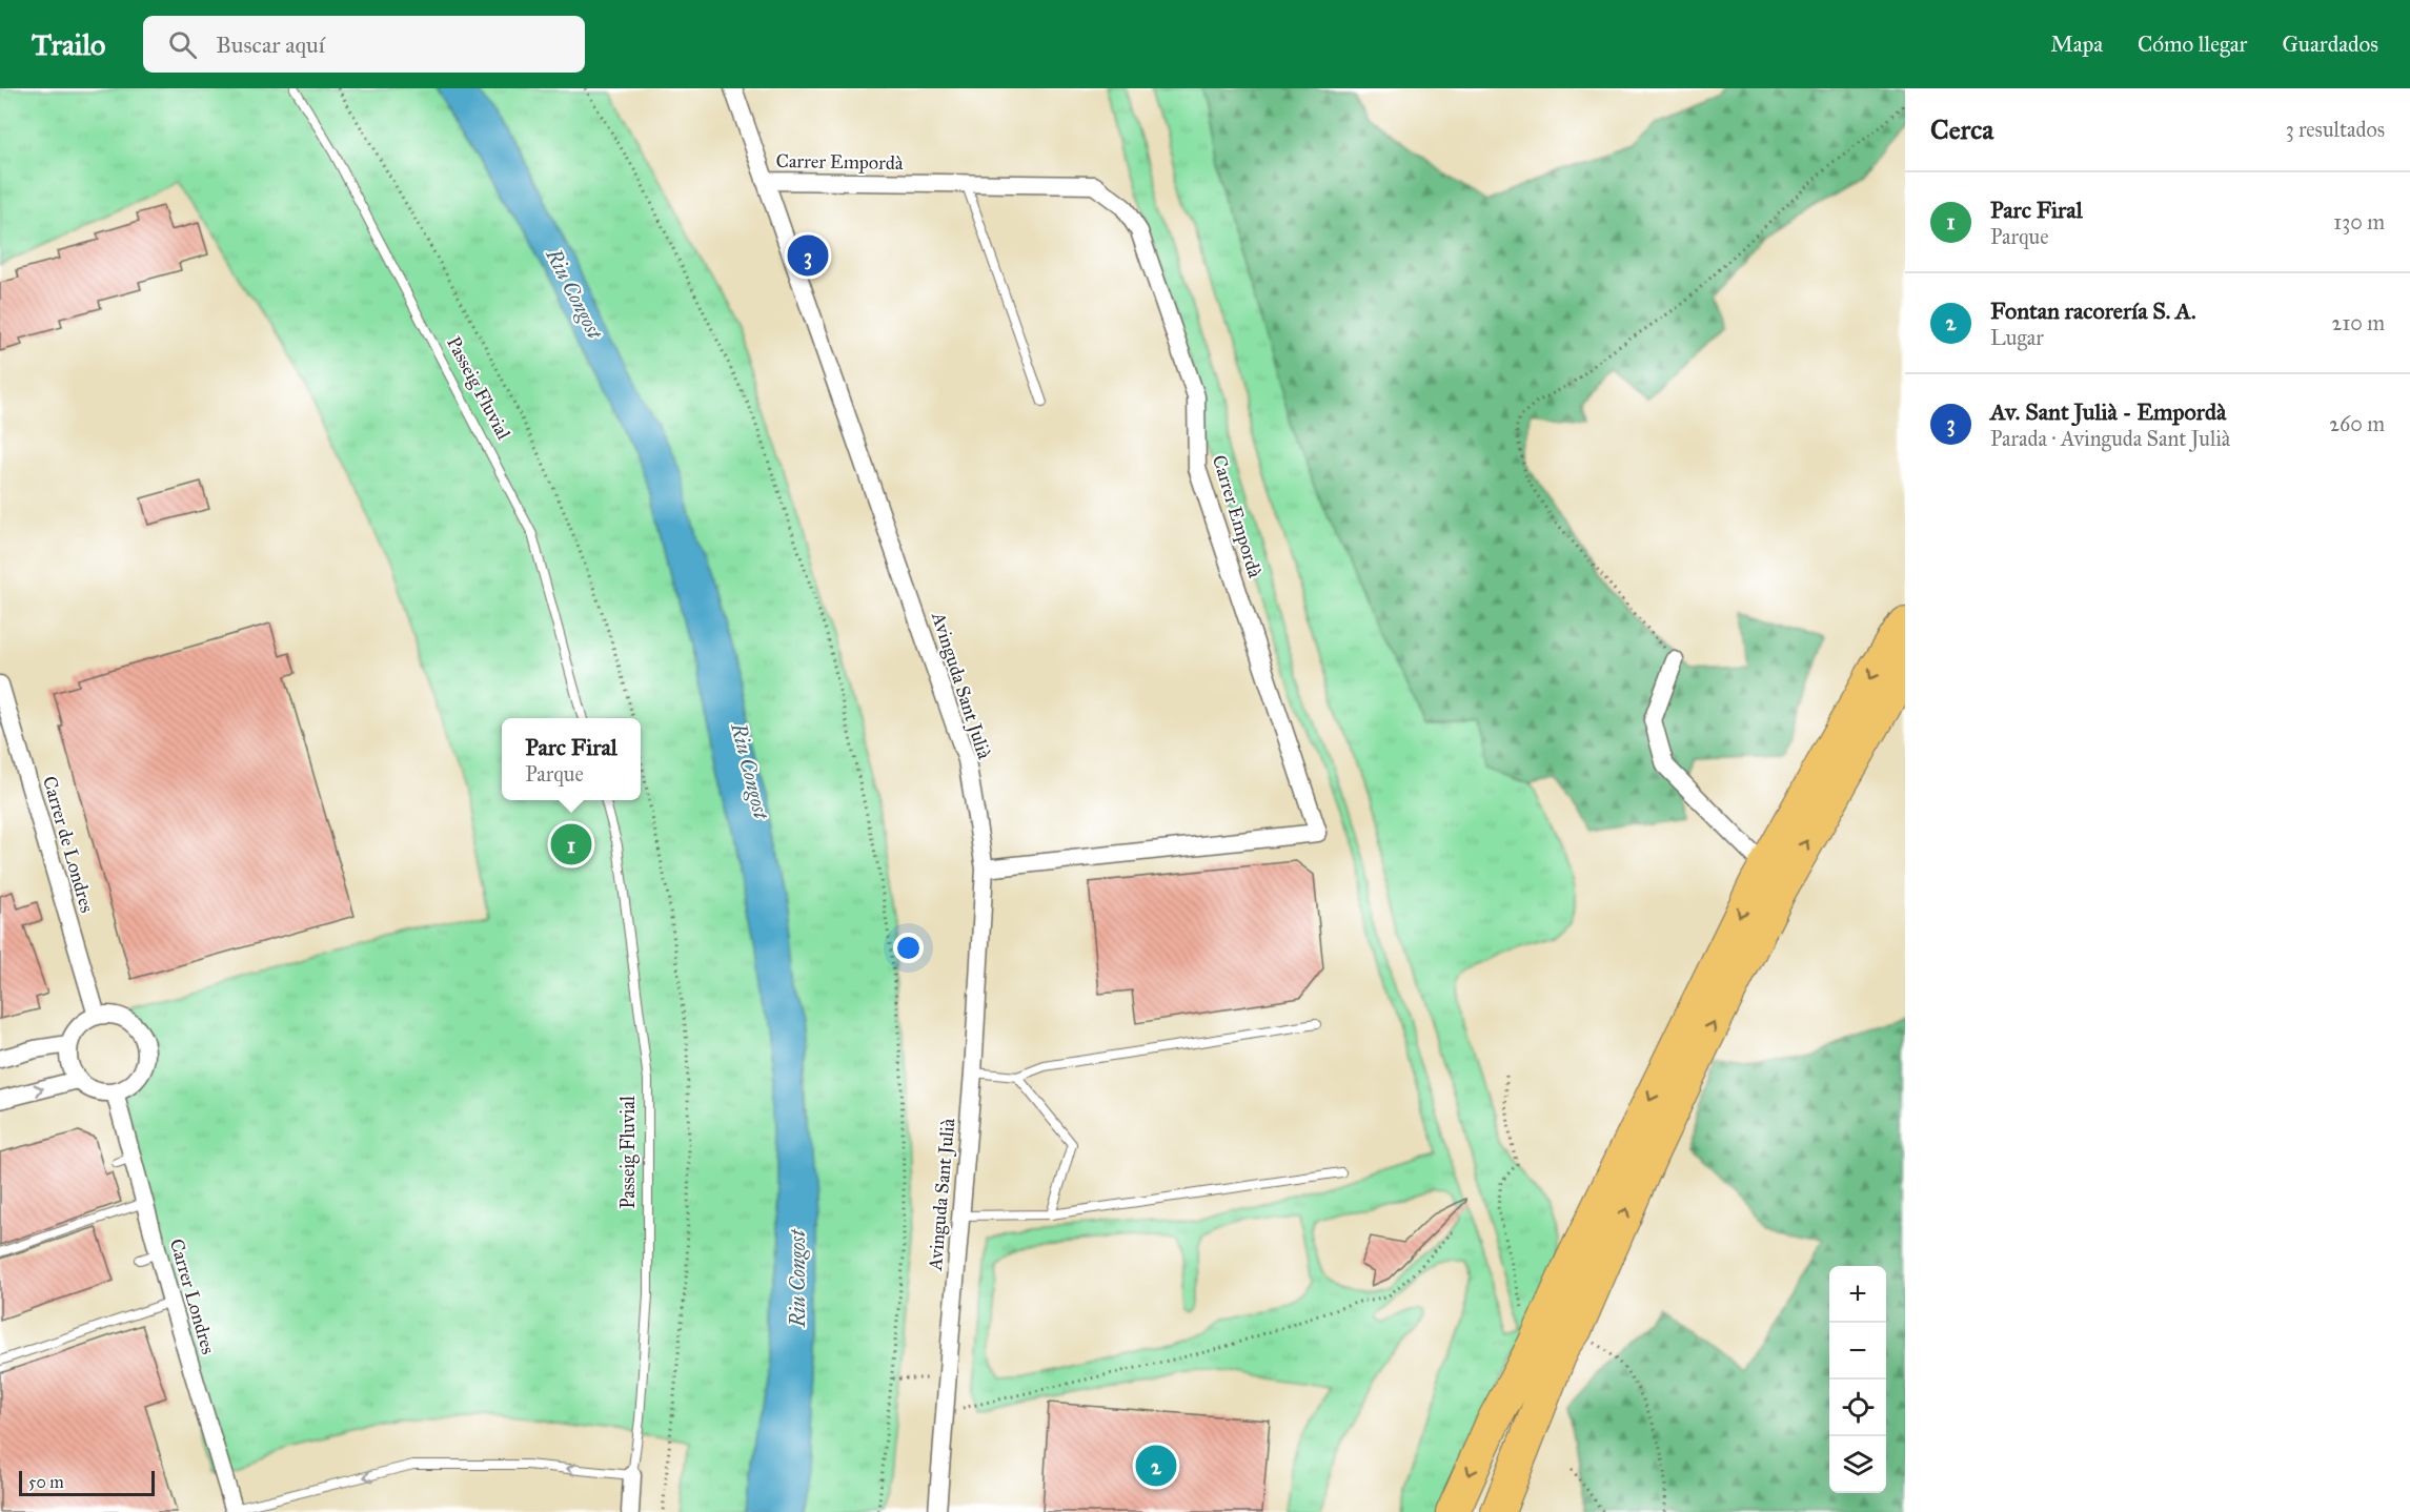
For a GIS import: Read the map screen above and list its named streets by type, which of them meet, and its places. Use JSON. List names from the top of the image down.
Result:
{
  "streets": {
    "street": [
      "Carrer Empordà",
      "Passeig Fluvial",
      "Avinguda Sant Julià",
      "Carrer de Londres",
      "Carrer Londres"
    ]
  },
  "crossings": [
    ["Carrer Empordà", "Avinguda Sant Julià"],
    ["Carrer de Londres", "Carrer Londres"]
  ],
  "water": ["Riu Congost"],
  "scale_bar": "50 m",
  "page": {
    "header": "Trailo",
    "search": "Buscar aquí",
    "nav": ["Mapa", "Cómo llegar", "Guardados"],
    "heading": ["Cerca", "3 resultados"],
    "list": [
      {
        "mark": "1",
        "name": "Parc Firal",
        "note": "Parque",
        "value": "130 m"
      },
      {
        "mark": "2",
        "name": "Fontan racorería S. A.",
        "note": "Lugar",
        "value": "210 m"
      },
      {
        "mark": "3",
        "name": "Av. Sant Julià - Empordà",
        "note": "Parada · Avinguda Sant Julià",
        "value": "260 m"
      }
    ],
    "pins": ["3", "1", "2"],
    "popup": ["Parc Firal", "Parque"],
    "map_buttons": ["+", "−"],
    "scale": "50 m"
  }
}
